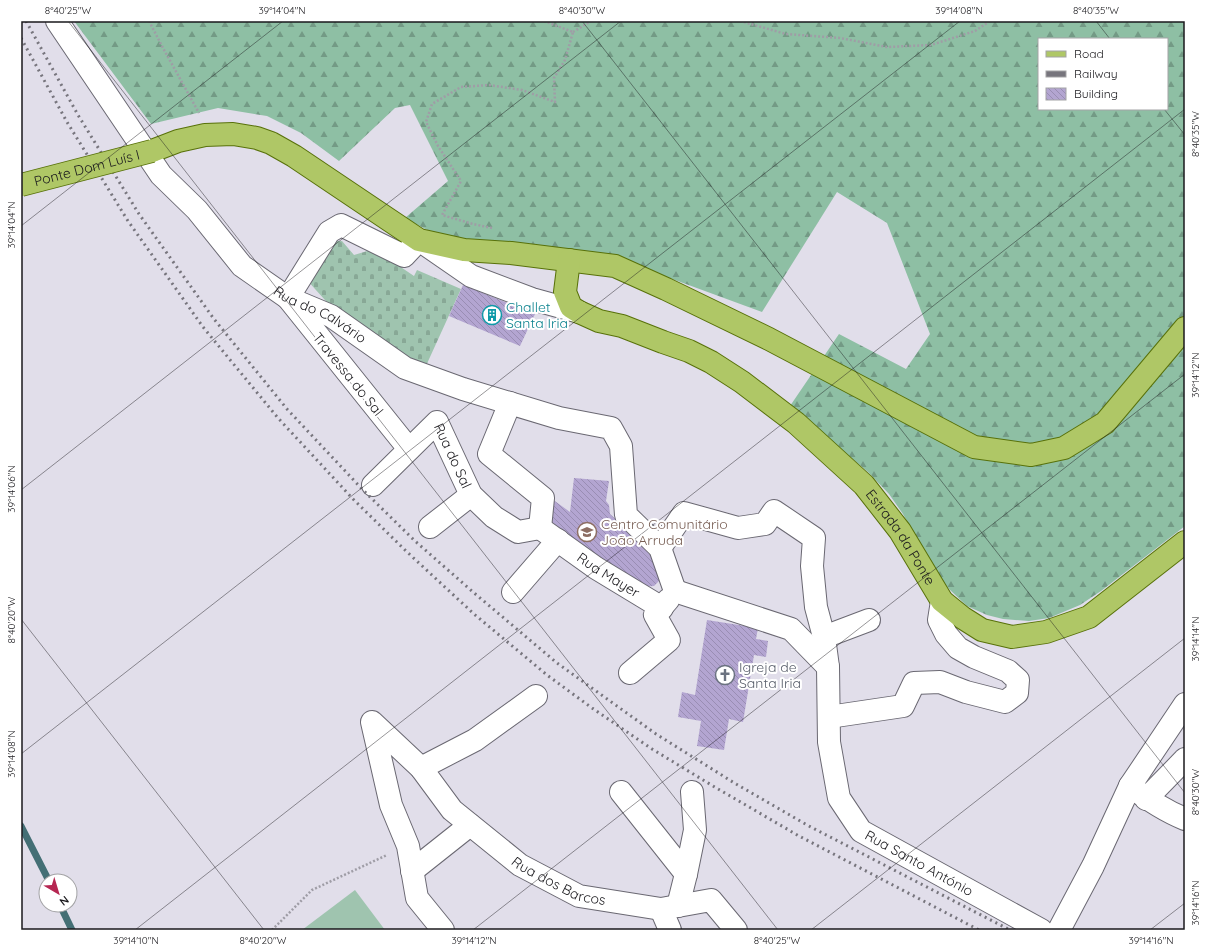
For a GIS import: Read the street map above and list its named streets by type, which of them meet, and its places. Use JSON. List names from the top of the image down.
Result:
{
  "streets": {
    "main road": ["Ponte Dom Luís I", "Estrada da Ponte"],
    "street": [
      "Rua do Calvário",
      "Travessa do Sal",
      "Rua do Sal",
      "Rua Mayer",
      "Rua Santo António",
      "Rua dos Barcos"
    ]
  },
  "crossings": [
    ["Rua do Calvário", "Travessa do Sal"],
    ["Rua do Calvário", "Rua Santo António"],
    ["Travessa do Sal", "Rua do Sal"],
    ["Rua do Sal", "Rua Mayer"]
  ],
  "places": {
    "building": ["Challet Santa Iria"],
    "school or university": ["Centro Comunitário João Arruda"],
    "church": ["Igreja de Santa Iria"]
  },
  "legend": ["Road", "Railway", "Building"],
  "north": "bottom right",
  "coordinates": [
    "8°40'25\"W",
    "39°14'04\"N",
    "8°40'30\"W",
    "39°14'08\"N",
    "8°40'35\"W",
    "39°14'12\"N",
    "39°14'06\"N",
    "8°40'20\"W",
    "39°14'14\"N",
    "39°14'16\"N",
    "39°14'10\"N"
  ]
}
